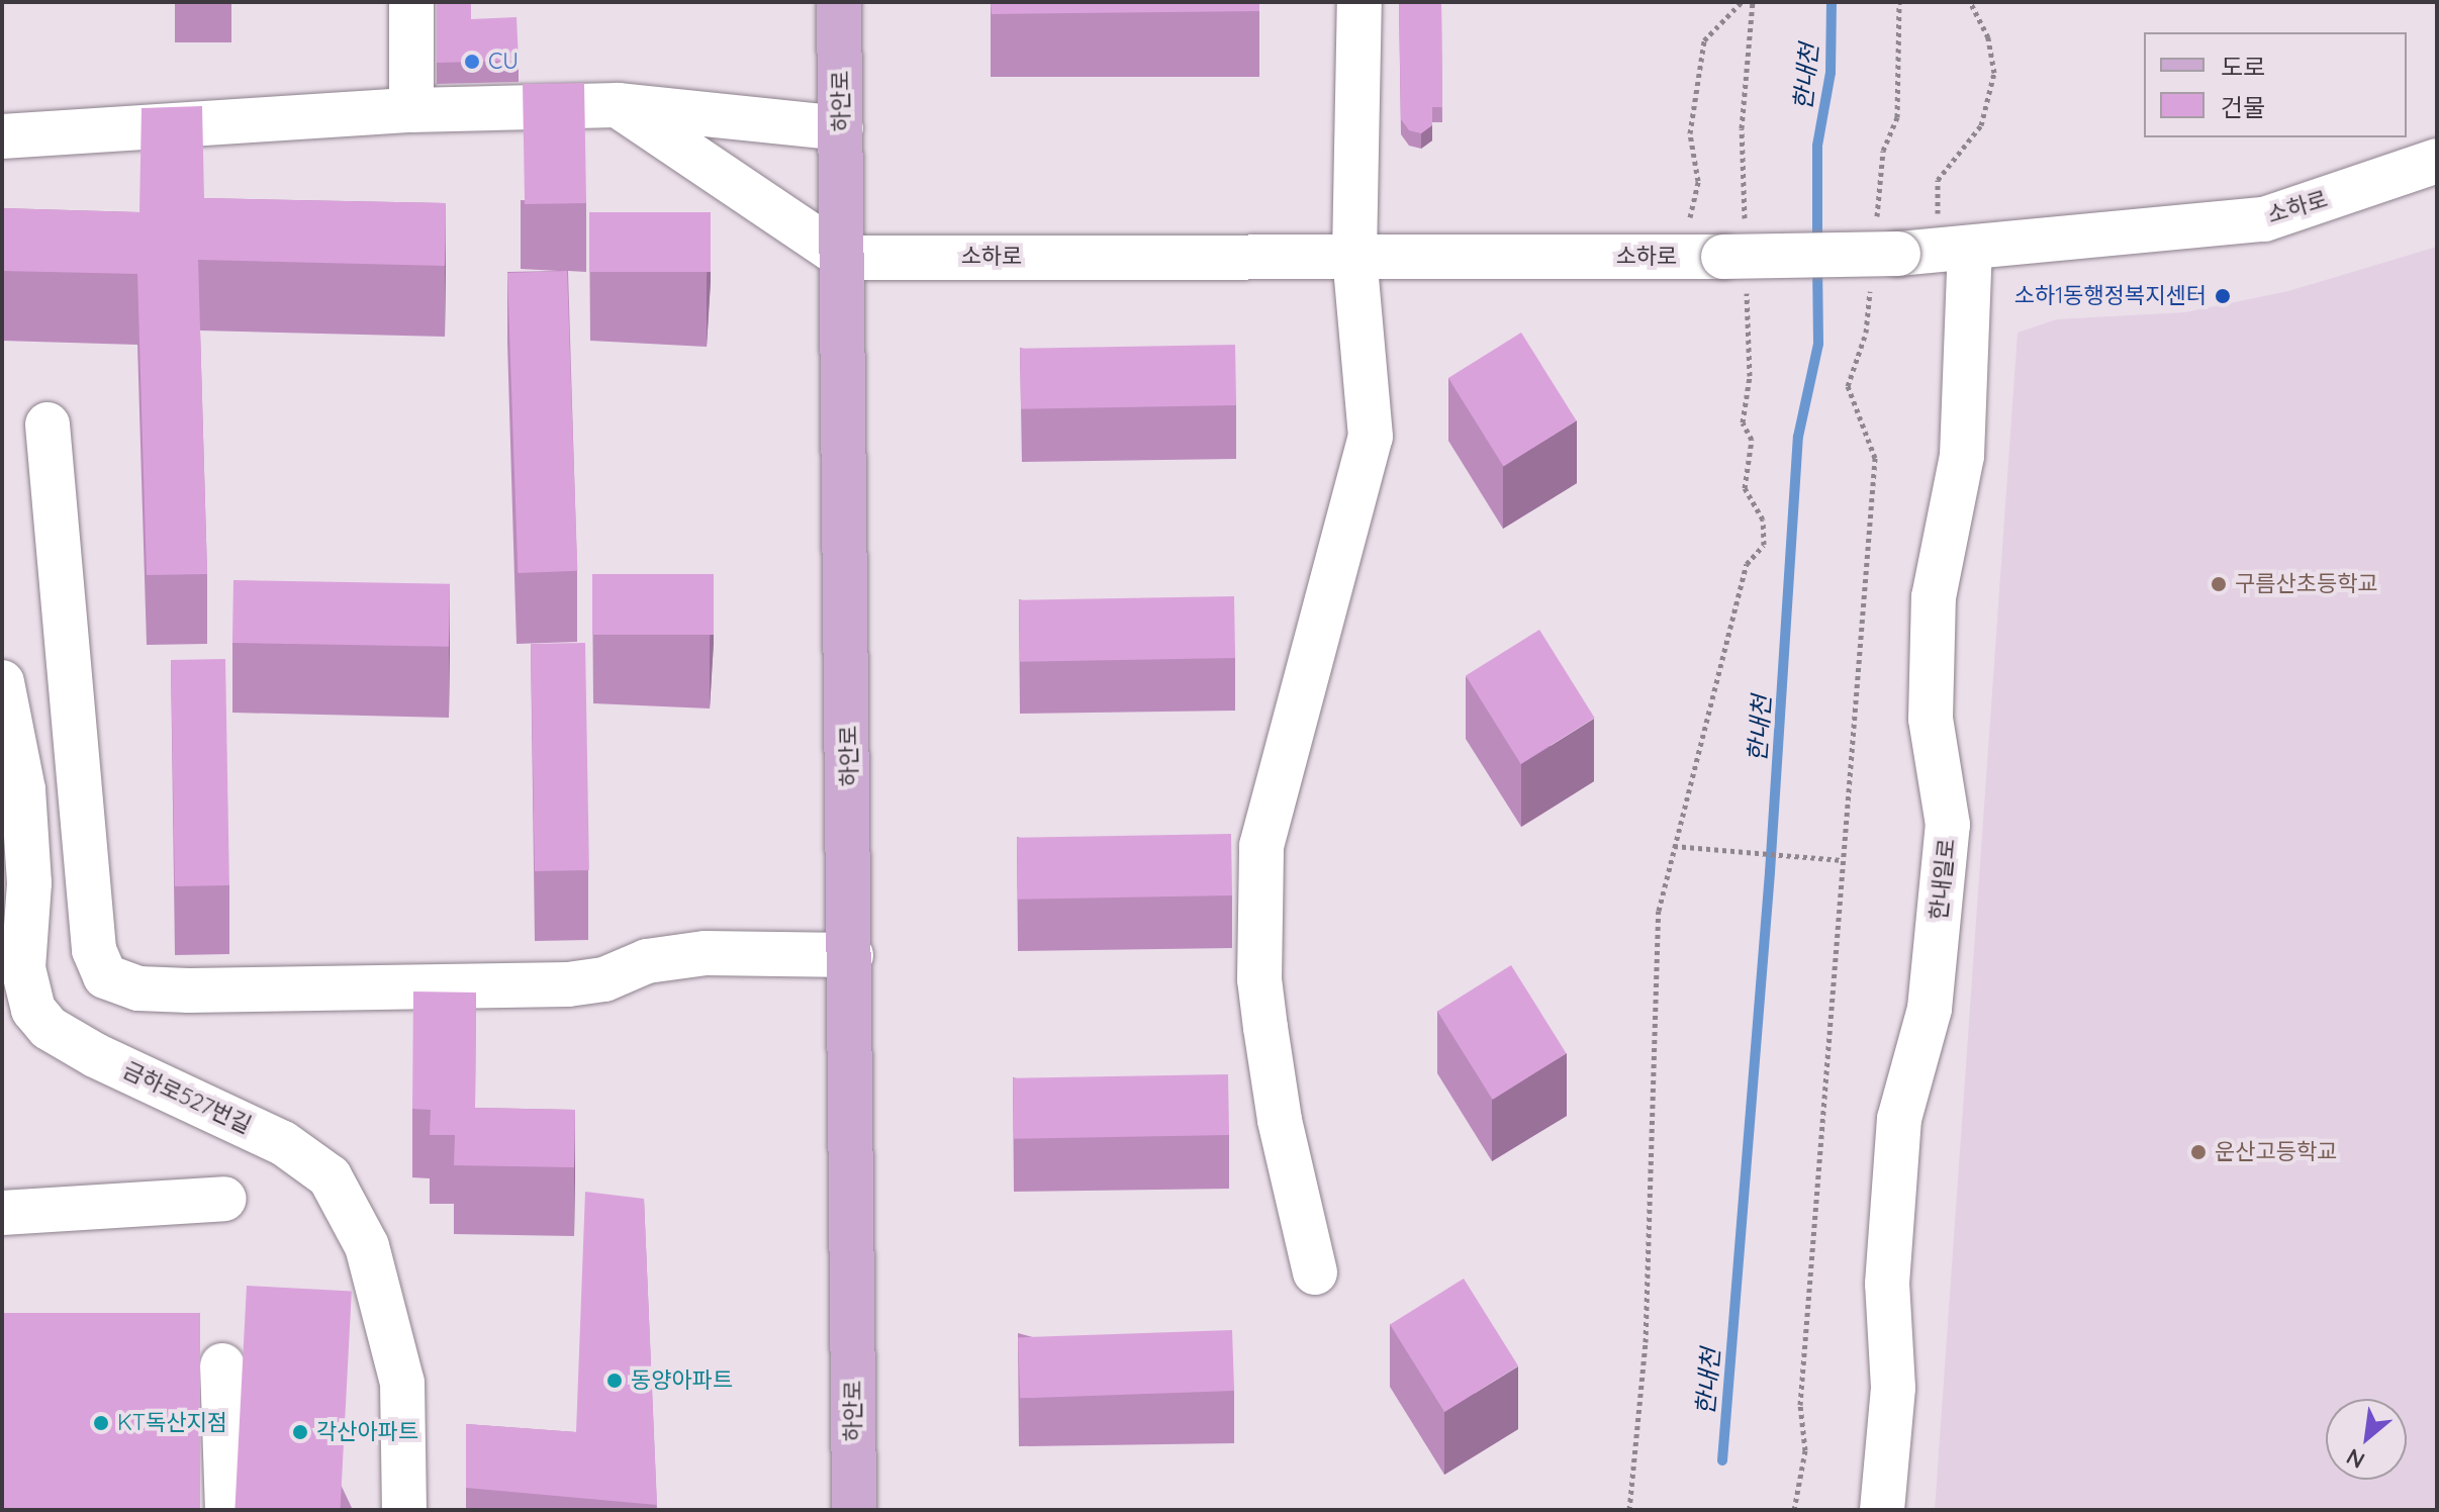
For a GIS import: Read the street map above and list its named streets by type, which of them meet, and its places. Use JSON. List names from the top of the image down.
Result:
{
  "streets": {
    "main road": ["하안로"],
    "street": ["소하로", "한내일로", "금하로527번길"]
  },
  "crossings": [
    ["하안로", "소하로"],
    ["소하로", "한내일로"]
  ],
  "water": ["한내천"],
  "places": [
    "CU",
    "소하1동행정복지센터",
    "구름산초등학교",
    "운산고등학교",
    "동양아파트",
    "KT독산지점",
    "각산아파트"
  ],
  "legend": ["도로", "건물"],
  "north": "bottom left"
}
